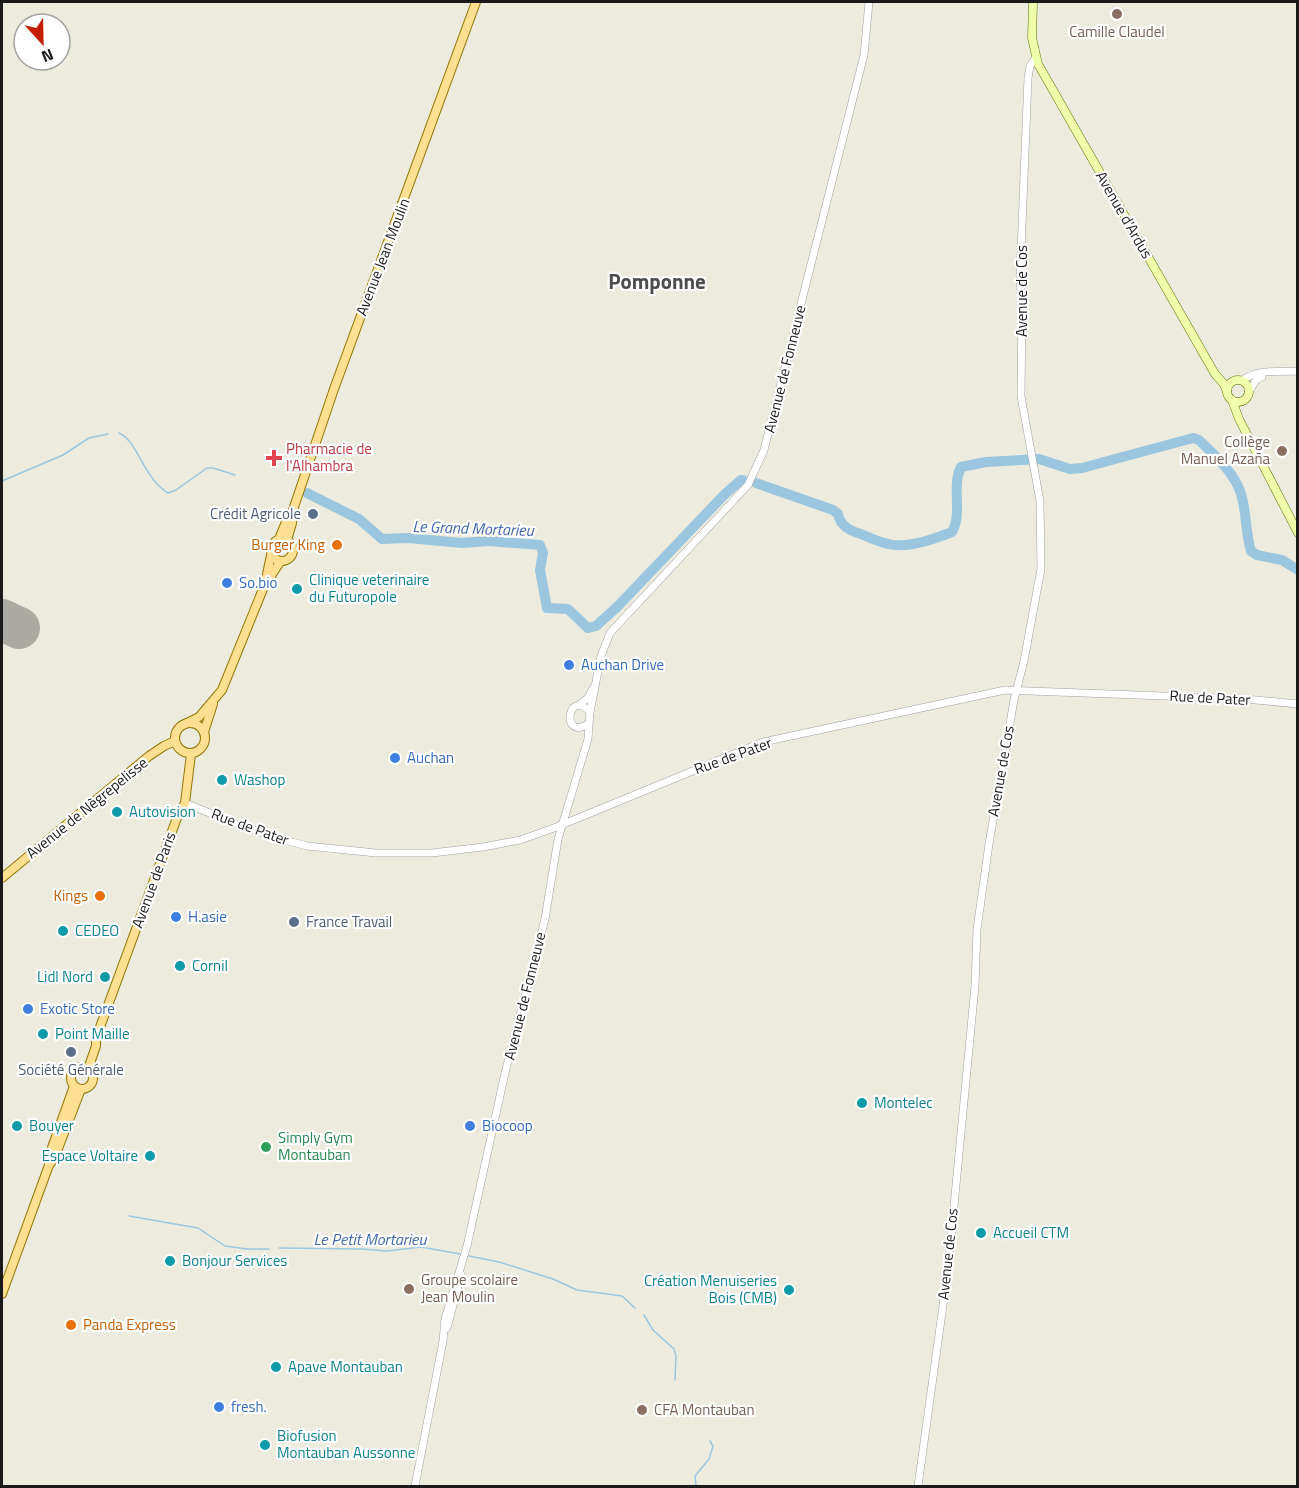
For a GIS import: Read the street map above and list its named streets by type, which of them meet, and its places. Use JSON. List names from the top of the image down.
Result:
{
  "streets": {
    "main road": [
      "Avenue d'Ardus",
      "Avenue Jean Moulin",
      "Avenue de Nègrepelisse",
      "Avenue de Paris"
    ],
    "street": ["Avenue de Cos", "Avenue de Fonneuve", "Rue de Pater"]
  },
  "crossings": [
    ["Avenue d'Ardus", "Avenue de Cos"],
    ["Avenue de Cos", "Rue de Pater"],
    ["Avenue de Fonneuve", "Rue de Pater"],
    ["Rue de Pater", "Avenue de Paris"],
    ["Avenue de Nègrepelisse", "Avenue de Paris"]
  ],
  "districts": ["Pomponne"],
  "water": ["Le Grand Mortarieu", "Le Petit Mortarieu"],
  "places": {
    "other": [
      "Camille Claudel",
      "Collège Manuel Azaña",
      "Crédit Agricole",
      "Burger King",
      "So.bio",
      "Clinique veterinaire du Futuropole",
      "Auchan Drive",
      "Auchan",
      "Washop",
      "Autovision",
      "Kings",
      "H.asie",
      "France Travail",
      "CEDEO",
      "Cornil",
      "Lidl Nord",
      "Exotic Store",
      "Point Maille",
      "Société Générale",
      "Montelec",
      "Bouyer",
      "Biocoop",
      "Simply Gym Montauban",
      "Espace Voltaire",
      "Accueil CTM",
      "Bonjour Services",
      "Groupe scolaire Jean Moulin",
      "Création Menuiseries Bois (CMB)",
      "Panda Express",
      "Apave Montauban",
      "fresh.",
      "CFA Montauban",
      "Biofusion Montauban Aussonne"
    ],
    "health": ["Pharmacie de l'Alhambra"]
  },
  "north": "bottom"
}
